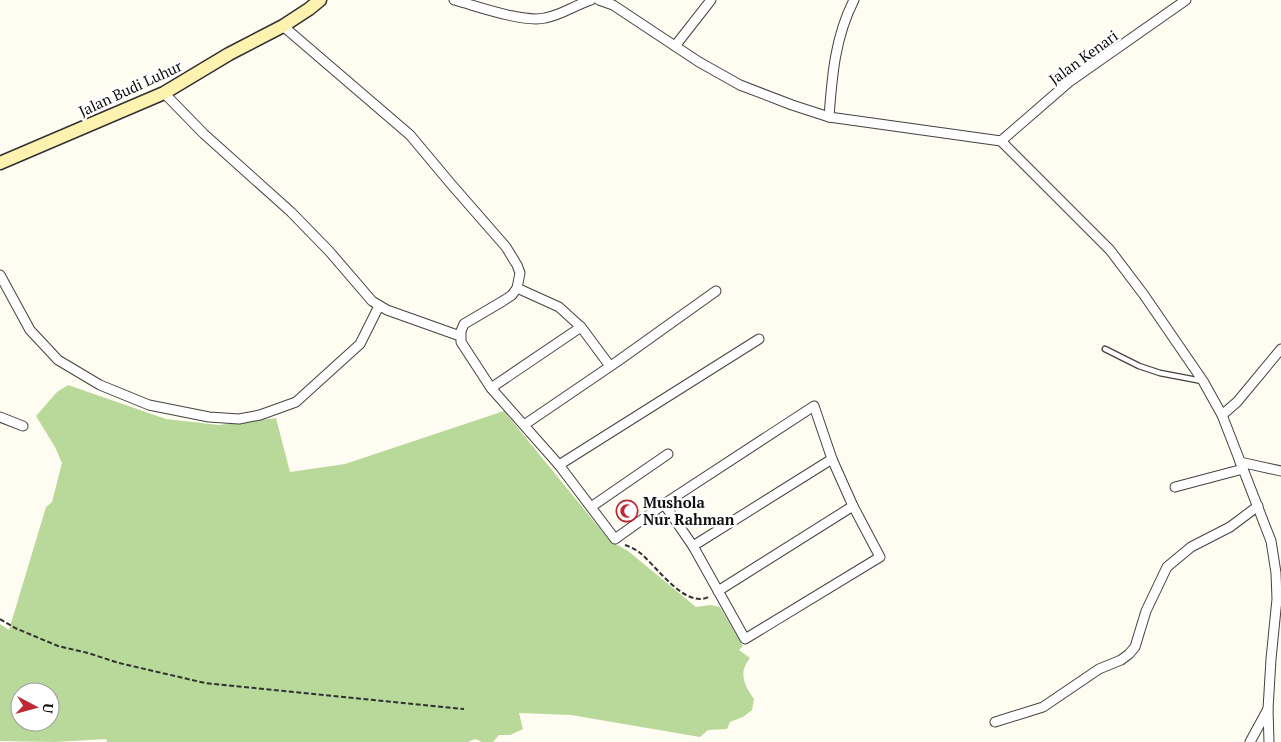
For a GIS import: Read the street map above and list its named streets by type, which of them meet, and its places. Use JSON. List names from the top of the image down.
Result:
{
  "streets": {
    "main road": ["Jalan Budi Luhur"],
    "street": ["Jalan Kenari"]
  },
  "places": {
    "mosque": ["Mushola Nur Rahman"]
  },
  "north": "right"
}
